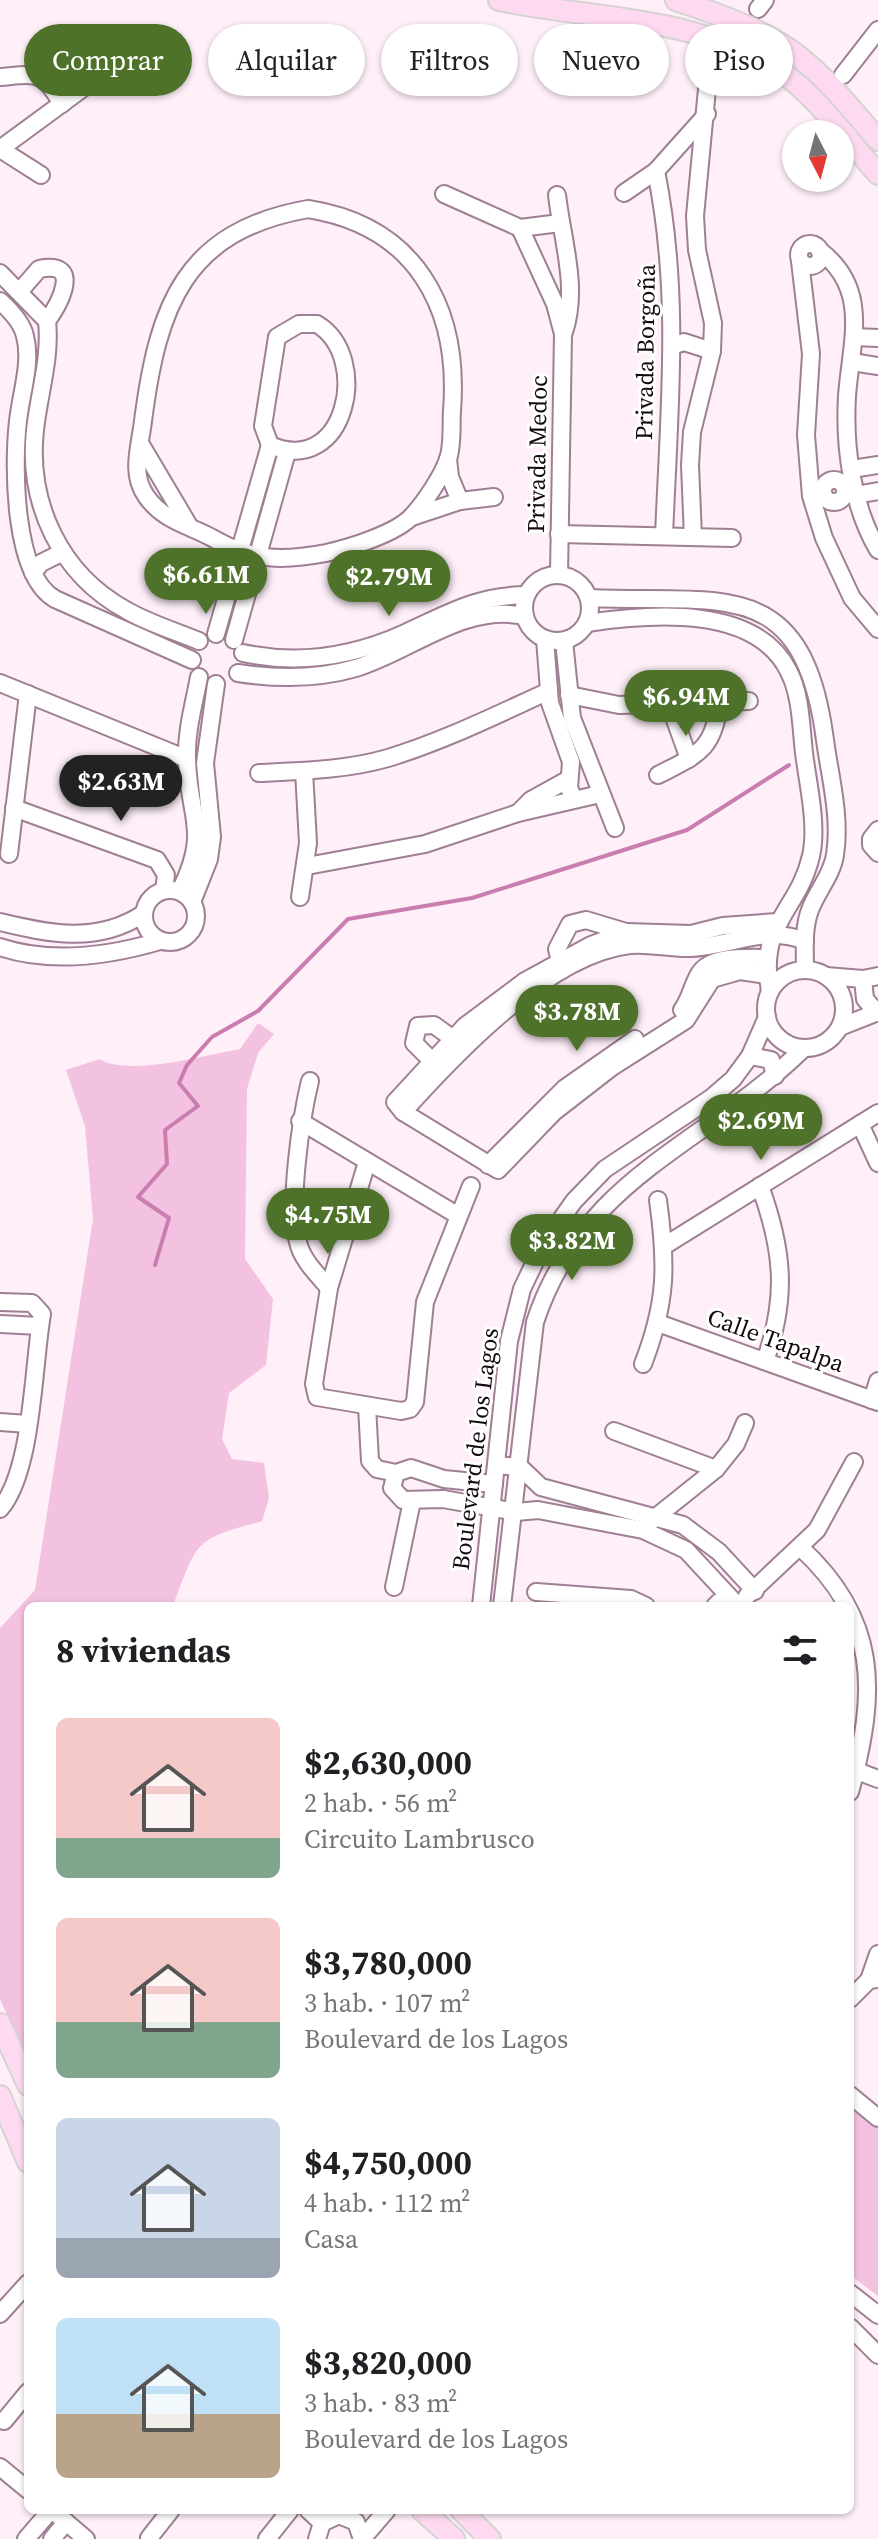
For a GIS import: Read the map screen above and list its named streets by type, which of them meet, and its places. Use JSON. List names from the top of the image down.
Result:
{
  "streets": {
    "street": [
      "Privada Borgoña",
      "Privada Medoc",
      "Calle Tapalpa",
      "Boulevard de los Lagos"
    ]
  },
  "north": "bottom",
  "page": {
    "chip": [
      "Comprar",
      "Alquilar",
      "Filtros",
      "Nuevo",
      "Piso"
    ],
    "price": [
      "$6.61M",
      "$2.79M",
      "$6.94M",
      "$2.63M",
      "$3.78M",
      "$2.69M",
      "$4.75M",
      "$3.82M"
    ],
    "heading": "8 viviendas",
    "list": [
      {
        "name": "$2,630,000",
        "note": "2 hab. · 56 m² · Circuito Lambrusco"
      },
      {
        "name": "$3,780,000",
        "note": "3 hab. · 107 m² · Boulevard de los Lagos"
      },
      {
        "name": "$4,750,000",
        "note": "4 hab. · 112 m² · Casa"
      },
      {
        "name": "$3,820,000",
        "note": "3 hab. · 83 m² · Boulevard de los Lagos"
      }
    ]
  }
}
